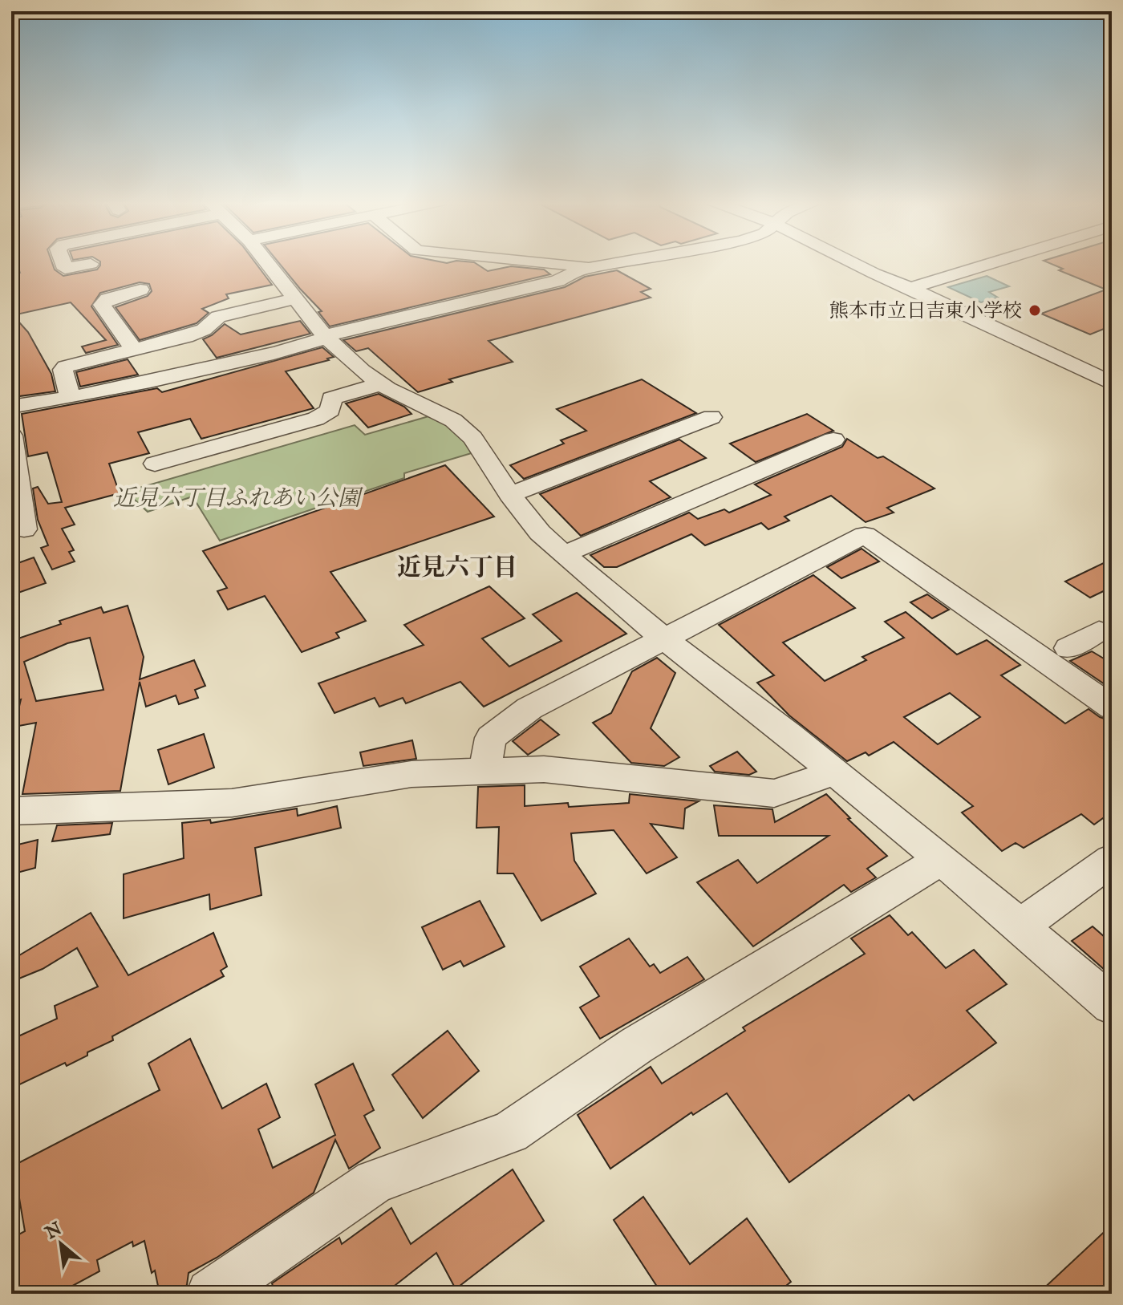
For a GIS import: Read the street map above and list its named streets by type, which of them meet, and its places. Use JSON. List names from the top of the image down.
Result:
{
  "districts": ["近見六丁目"],
  "parks": ["近見六丁目ふれあい公園"],
  "places": ["熊本市立日吉東小学校"],
  "north": "top left"
}
